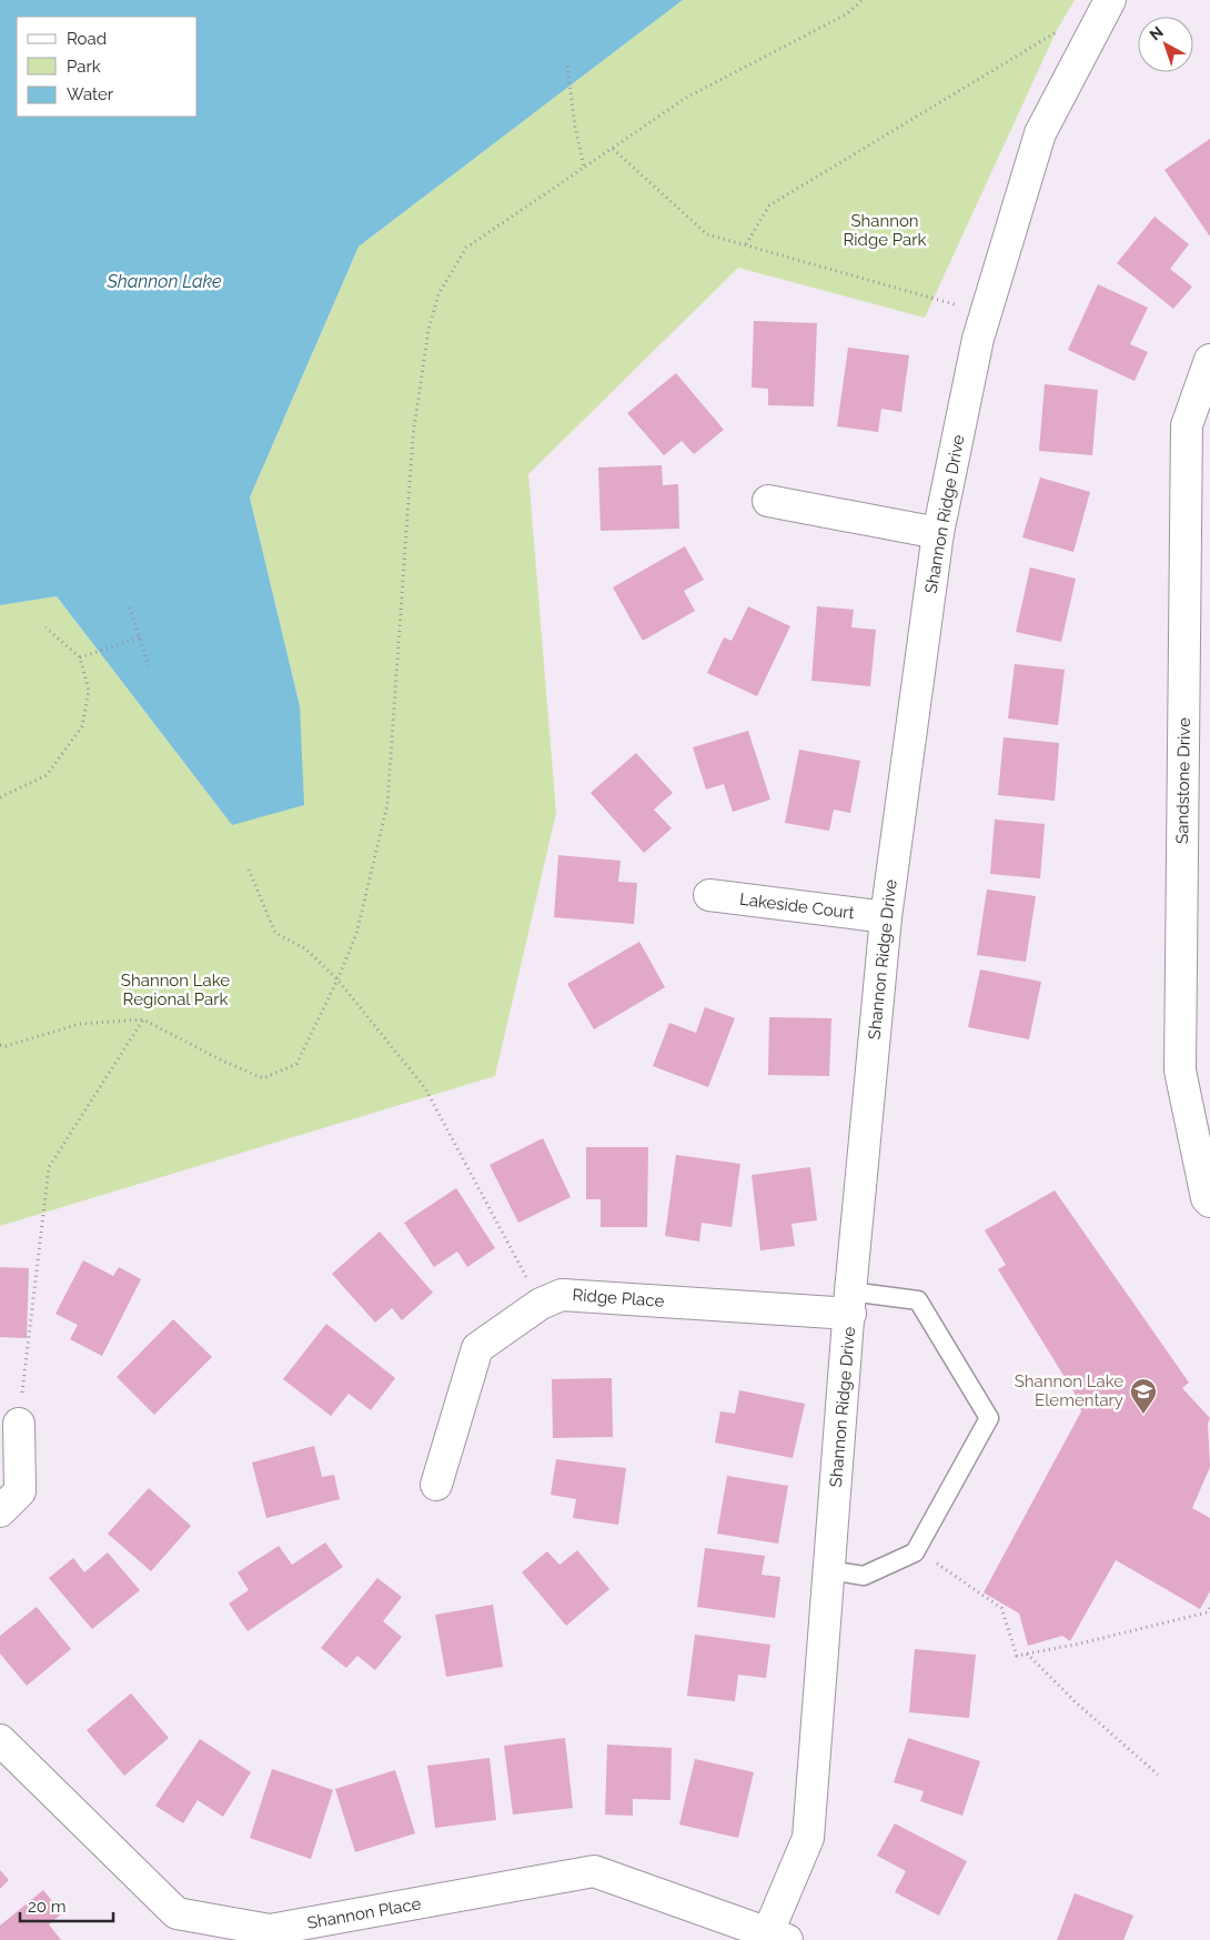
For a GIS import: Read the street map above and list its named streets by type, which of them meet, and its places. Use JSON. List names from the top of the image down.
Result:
{
  "streets": {
    "street": [
      "Shannon Ridge Drive",
      "Sandstone Drive",
      "Lakeside Court",
      "Ridge Place",
      "Shannon Place"
    ]
  },
  "crossings": [
    ["Shannon Ridge Drive", "Lakeside Court"],
    ["Shannon Ridge Drive", "Ridge Place"],
    ["Shannon Ridge Drive", "Shannon Place"]
  ],
  "water": ["Shannon Lake"],
  "parks": ["Shannon Ridge Park", "Shannon Lake Regional Park"],
  "places": {
    "school or university": ["Shannon Lake Elementary"]
  },
  "legend": ["Road", "Park", "Water"],
  "scale_bar": "20 m",
  "north": "top left"
}
